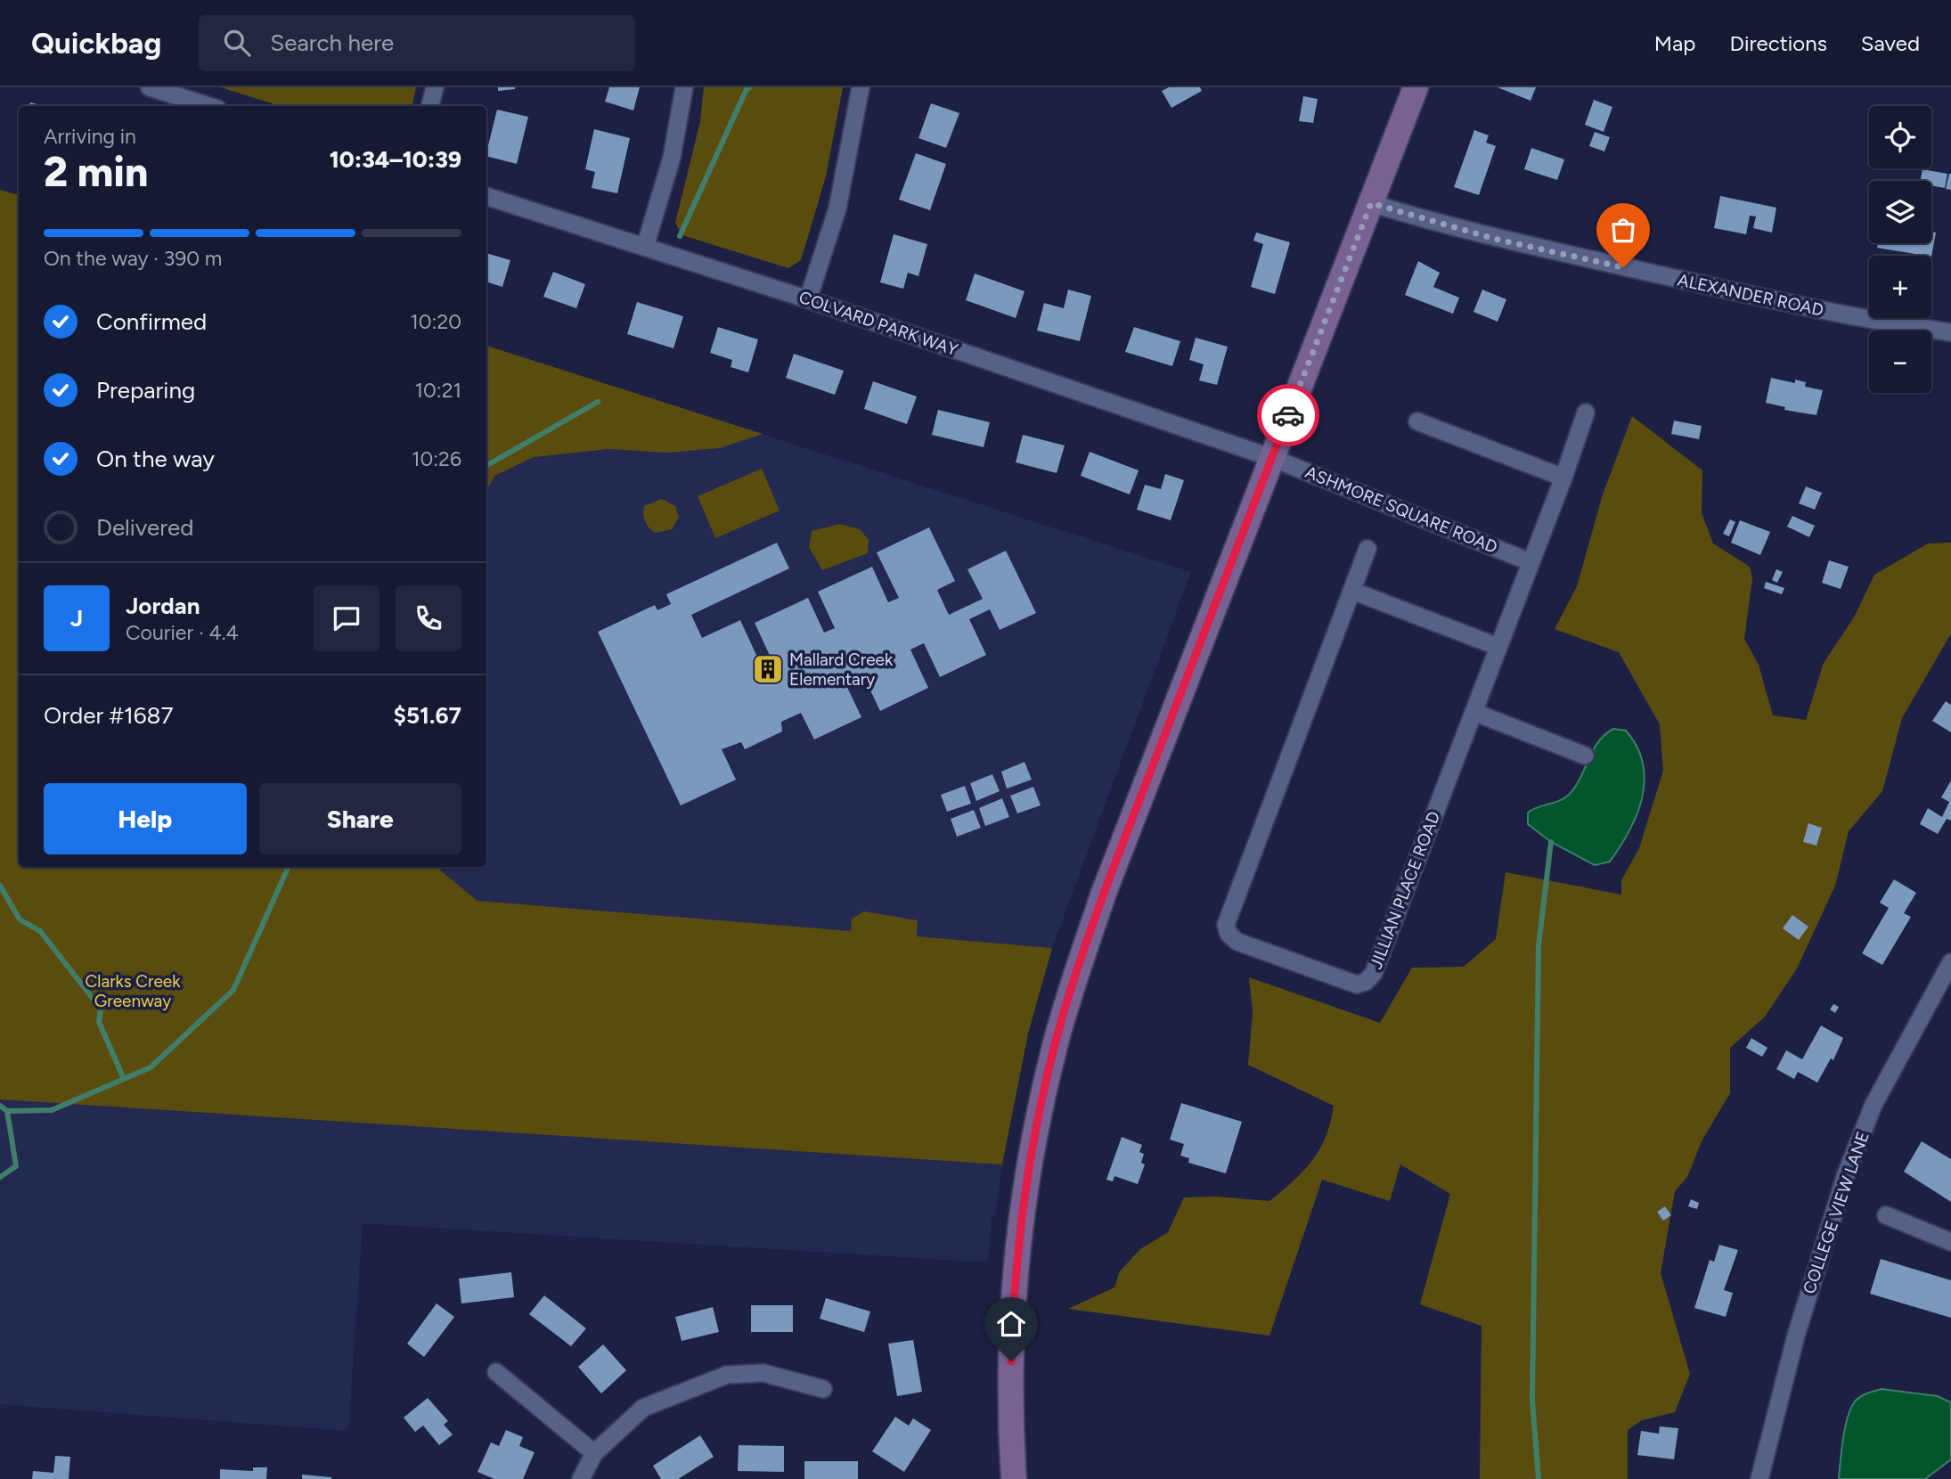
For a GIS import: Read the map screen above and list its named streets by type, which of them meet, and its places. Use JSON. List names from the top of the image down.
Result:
{
  "streets": {
    "street": [
      "ALEXANDER ROAD",
      "COLVARD PARK WAY",
      "ASHMORE SQUARE ROAD",
      "JILLIAN PLACE ROAD",
      "COLLEGE VIEW LANE"
    ]
  },
  "crossings": [
    ["COLVARD PARK WAY", "ASHMORE SQUARE ROAD"],
    ["ASHMORE SQUARE ROAD", "JILLIAN PLACE ROAD"]
  ],
  "parks": ["Clarks Creek Greenway"],
  "places": {
    "building": ["Mallard Creek Elementary"]
  },
  "page": {
    "header": "Quickbag",
    "search": "Search here",
    "nav": ["Map", "Directions", "Saved"],
    "map_buttons": ["+", "−"],
    "heading": ["2 min", "Arriving in", "10:34–10:39"],
    "panel": [
      "Jordan",
      "Courier · 4.4",
      "Order #1687",
      "$51.67"
    ],
    "bar": "On the way · 390 m",
    "list": [
      ["Confirmed", "10:20"],
      ["Preparing", "10:21"],
      ["On the way", "10:26"],
      "Delivered"
    ],
    "round": "J",
    "buttons": ["Help", "Share"]
  }
}
